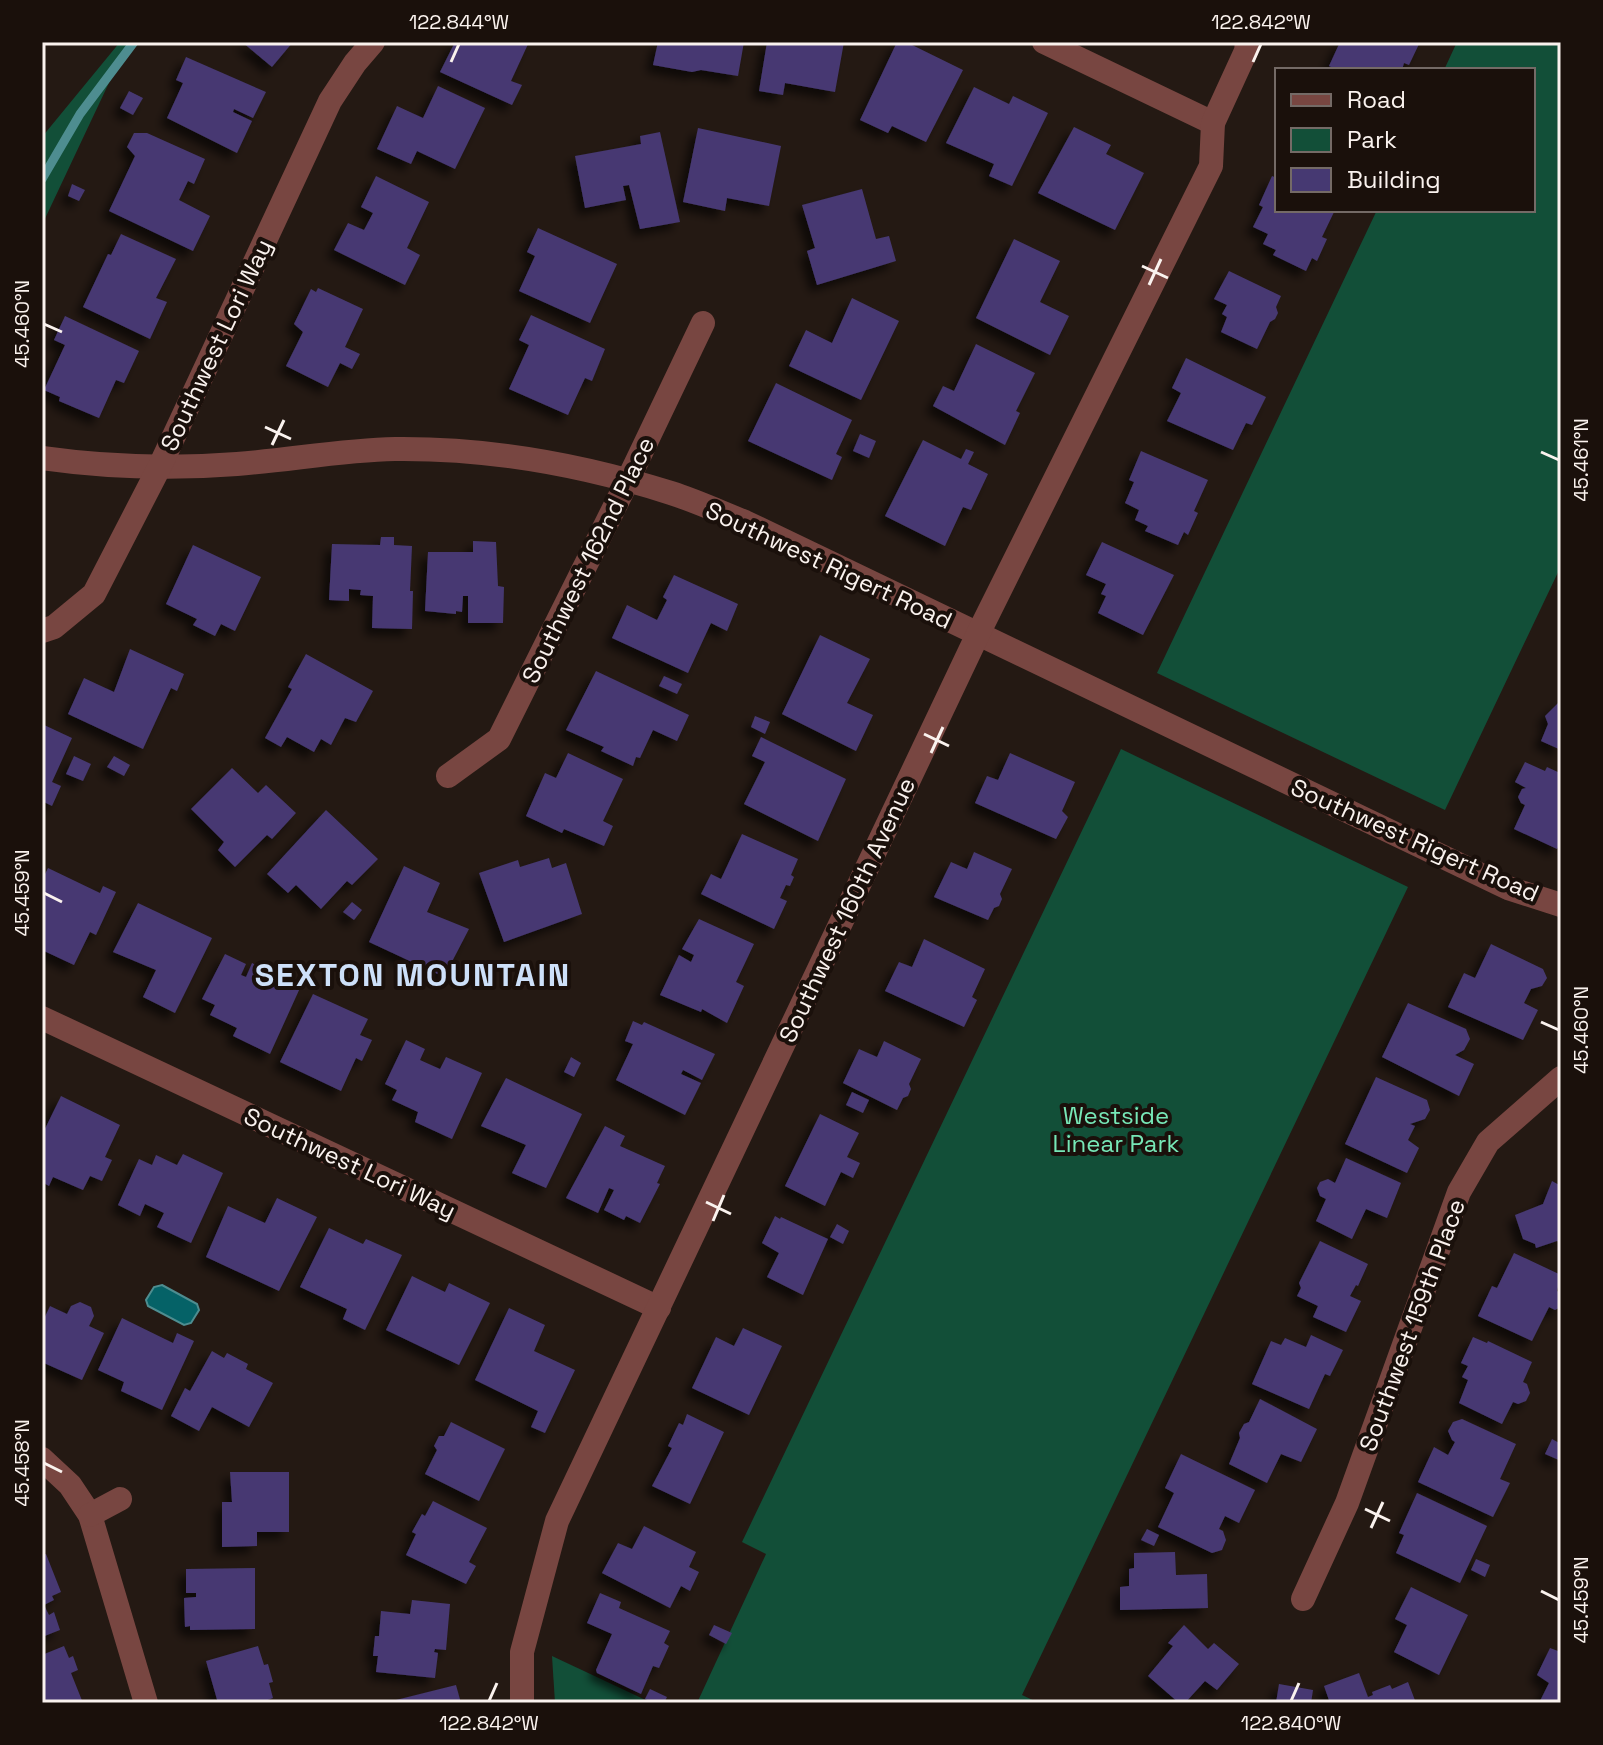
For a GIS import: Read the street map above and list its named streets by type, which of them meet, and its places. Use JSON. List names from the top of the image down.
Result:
{
  "streets": {
    "street": [
      "Southwest Lori Way",
      "Southwest 162nd Place",
      "Southwest Rigert Road",
      "Southwest 160th Avenue",
      "Southwest 159th Place"
    ]
  },
  "crossings": [
    ["Southwest Lori Way", "Southwest Rigert Road"],
    ["Southwest Lori Way", "Southwest 160th Avenue"],
    ["Southwest 162nd Place", "Southwest Rigert Road"],
    ["Southwest Rigert Road", "Southwest 160th Avenue"]
  ],
  "districts": ["SEXTON MOUNTAIN"],
  "parks": ["Westside Linear Park"],
  "legend": ["Road", "Park", "Building"],
  "coordinates": [
    "122.844°W",
    "122.842°W",
    "45.460°N",
    "45.461°N",
    "45.459°N",
    "45.458°N",
    "122.840°W"
  ]
}
